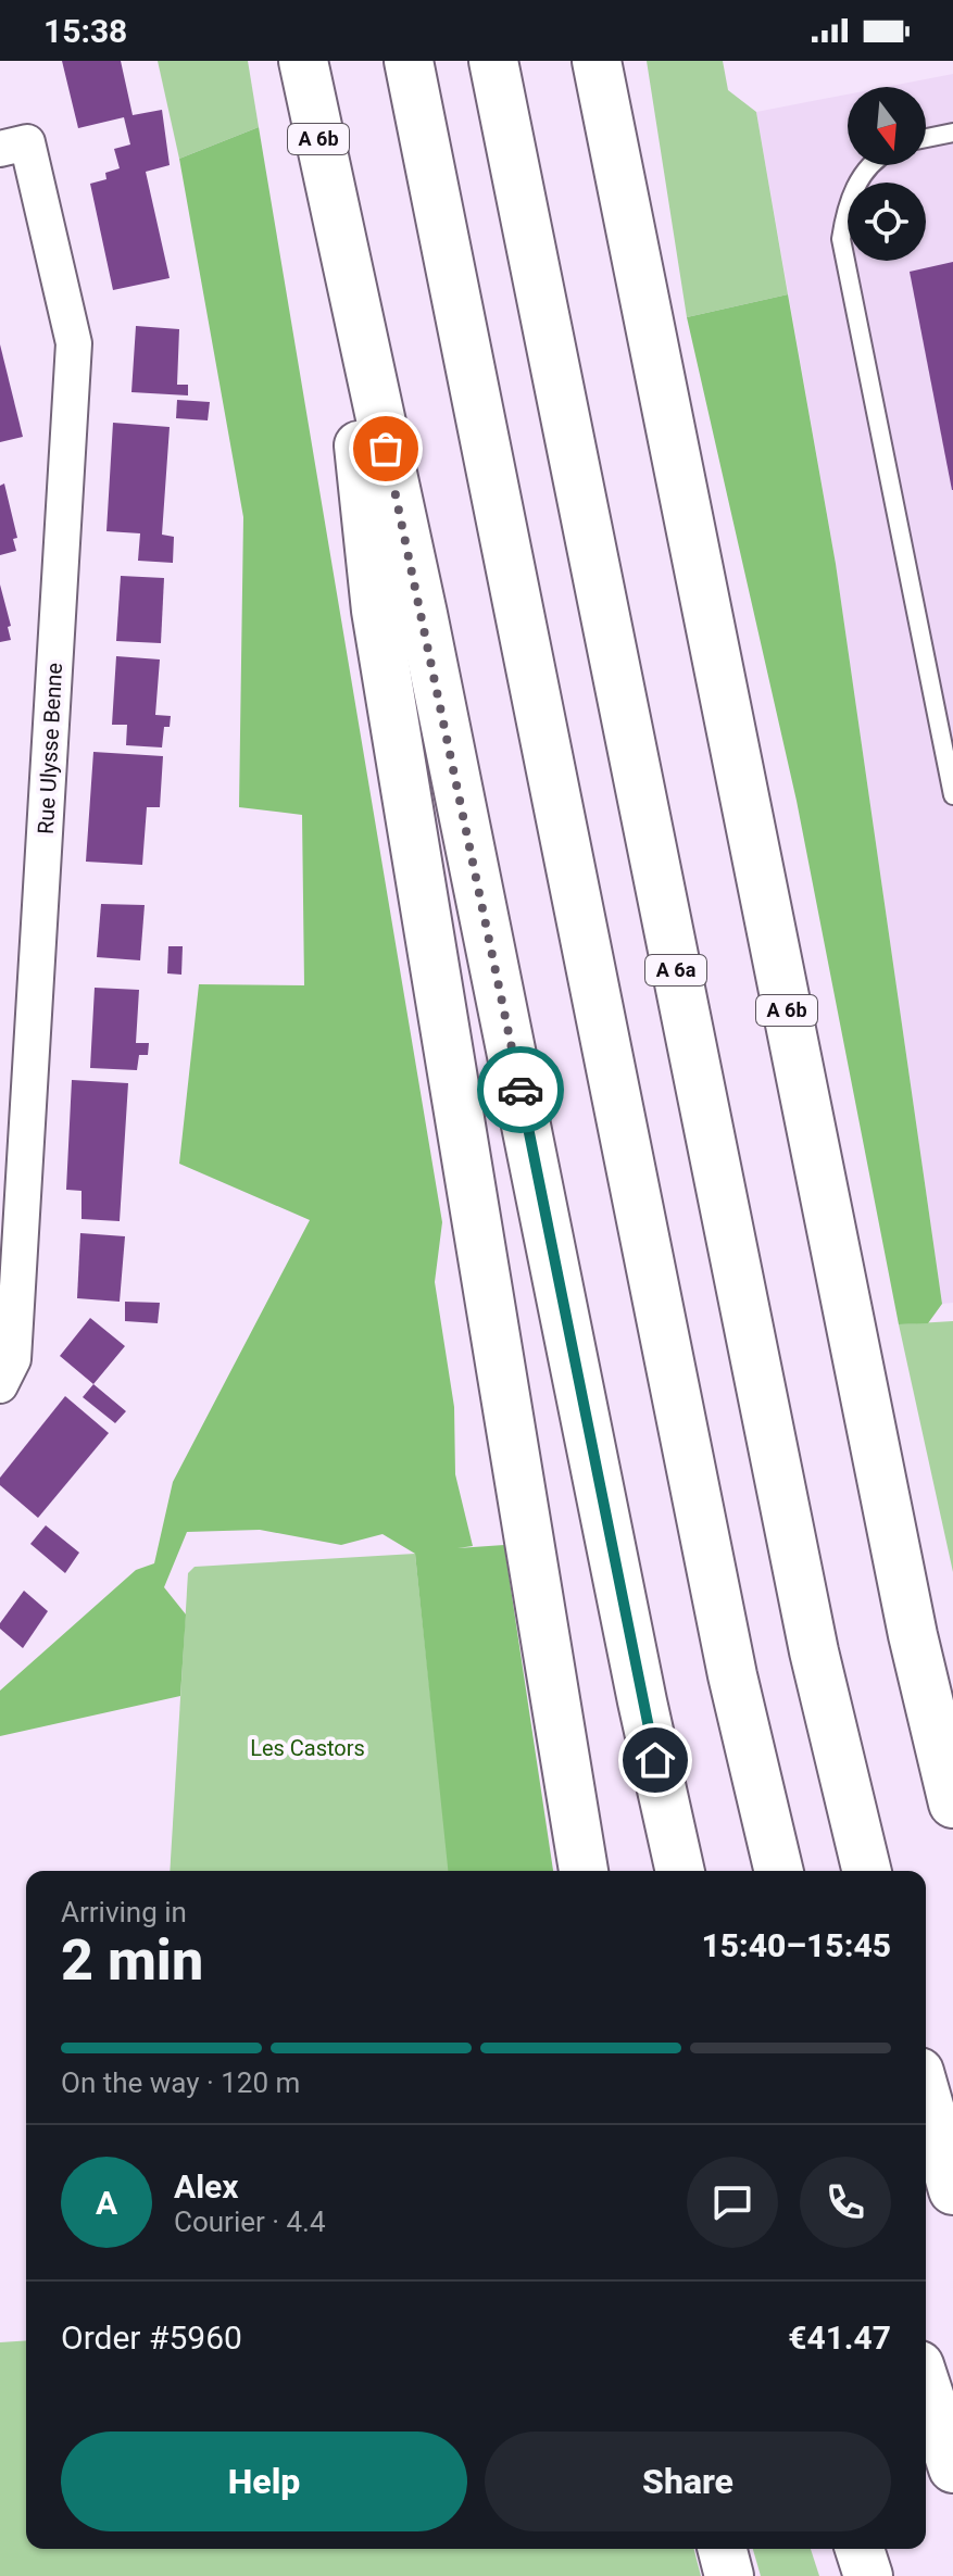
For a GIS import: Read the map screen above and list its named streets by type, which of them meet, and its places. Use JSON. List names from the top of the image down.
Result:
{
  "streets": {
    "highway": ["A 6b", "A 6a"],
    "street": ["Rue Ulysse Benne"]
  },
  "parks": ["Les Castors"],
  "north": "bottom",
  "page": {
    "status": "15:38",
    "heading": ["2 min", "Arriving in", "15:40–15:45"],
    "panel": [
      "Alex",
      "Courier · 4.4",
      "Order #5960",
      "€41.47"
    ],
    "bar": "On the way · 120 m",
    "round": "A",
    "buttons": ["Help", "Share"]
  }
}
